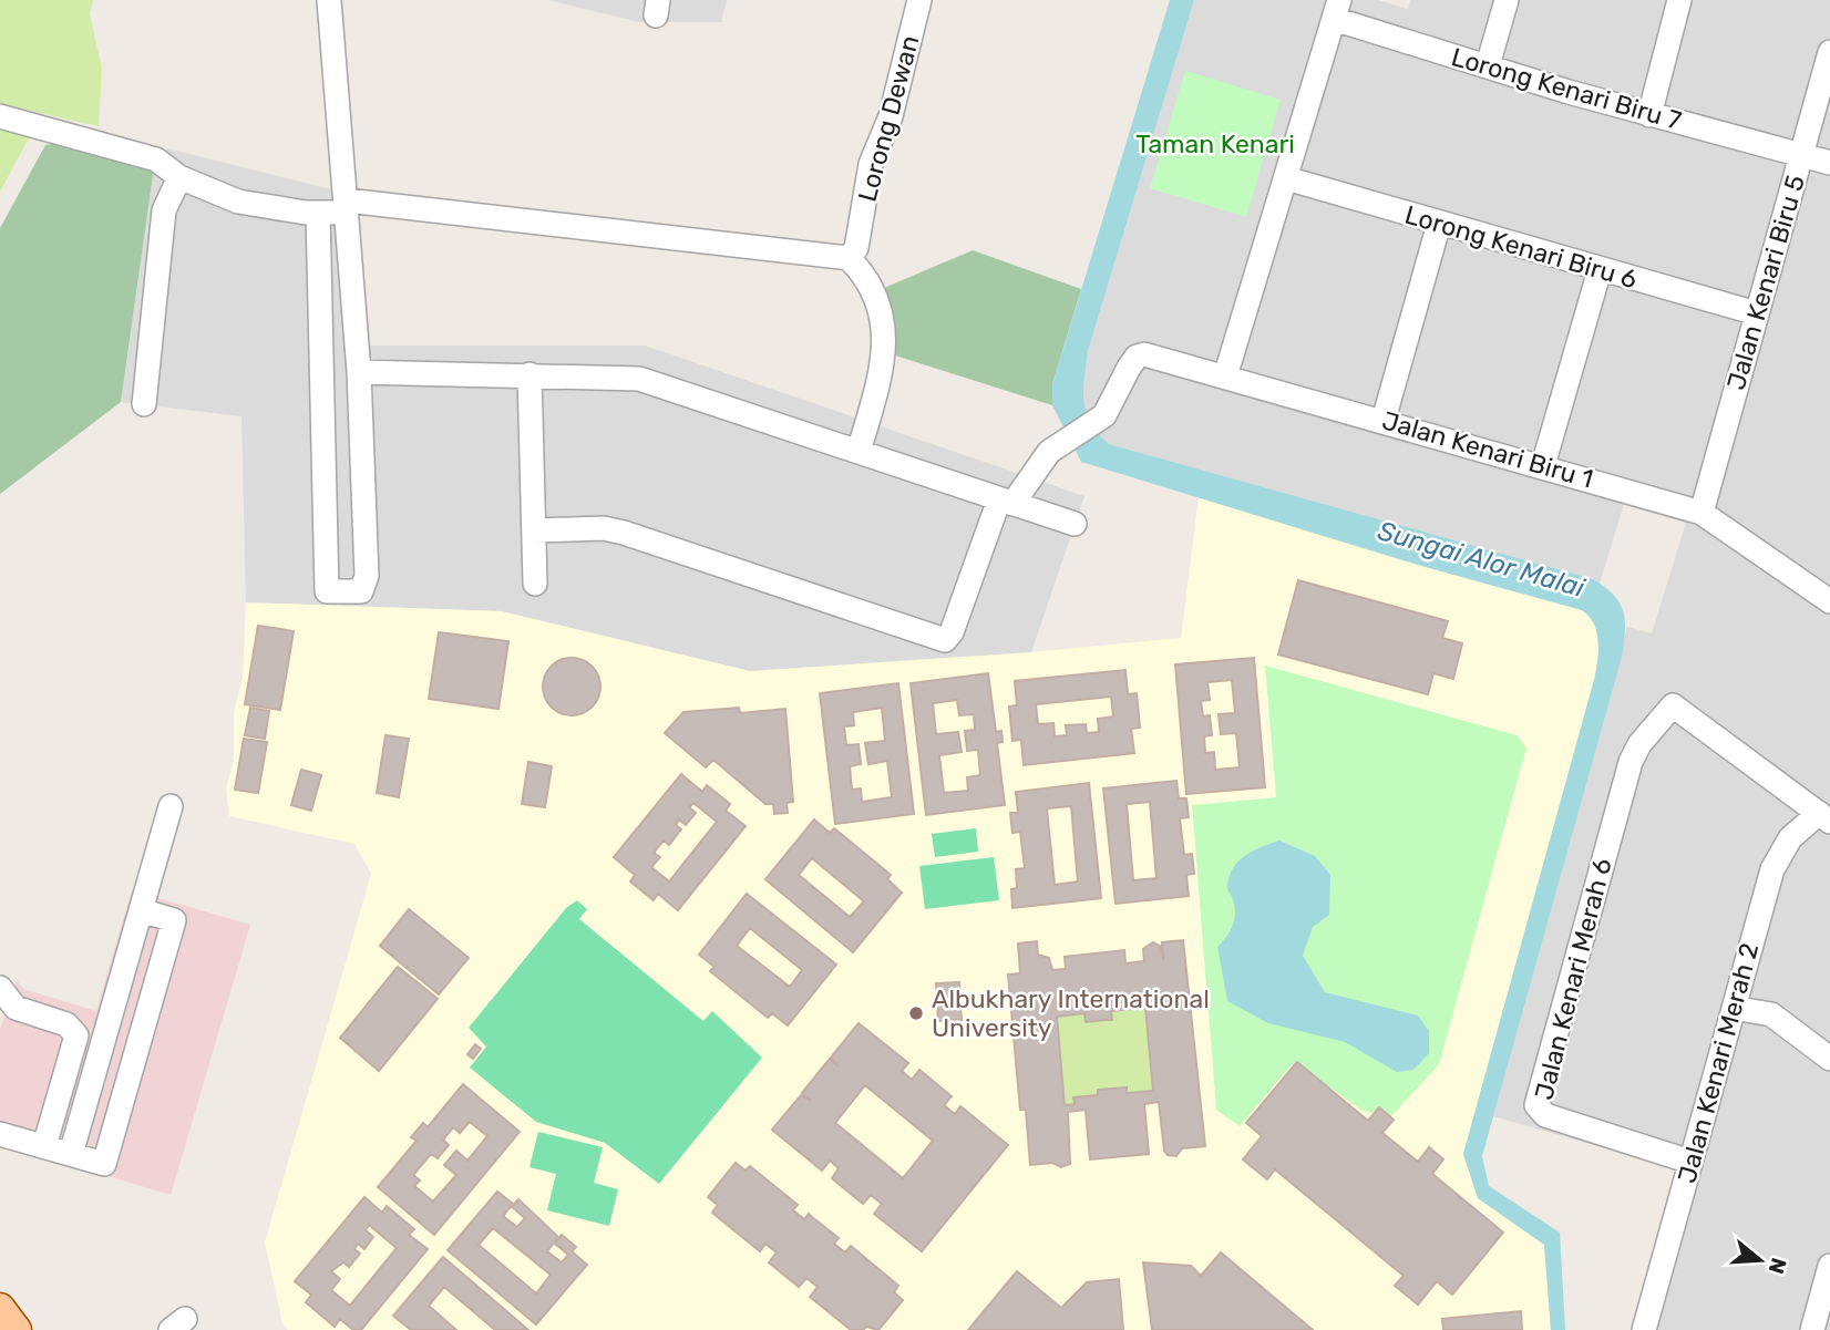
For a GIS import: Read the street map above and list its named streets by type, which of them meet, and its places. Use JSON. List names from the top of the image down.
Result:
{
  "streets": {
    "street": [
      "Lorong Kenari Biru 7",
      "Lorong Dewan",
      "Lorong Kenari Biru 6",
      "Jalan Kenari Biru 5",
      "Jalan Kenari Biru 1",
      "Jalan Kenari Merah 6",
      "Jalan Kenari Merah 2"
    ]
  },
  "crossings": [
    ["Lorong Kenari Biru 7", "Jalan Kenari Biru 5"],
    ["Lorong Kenari Biru 6", "Jalan Kenari Biru 5"],
    ["Jalan Kenari Biru 5", "Jalan Kenari Biru 1"],
    ["Jalan Kenari Merah 6", "Jalan Kenari Merah 2"]
  ],
  "water": ["Sungai Alor Malai"],
  "parks": ["Taman Kenari"],
  "places": ["Albukhary International University"],
  "north": "right"
}
